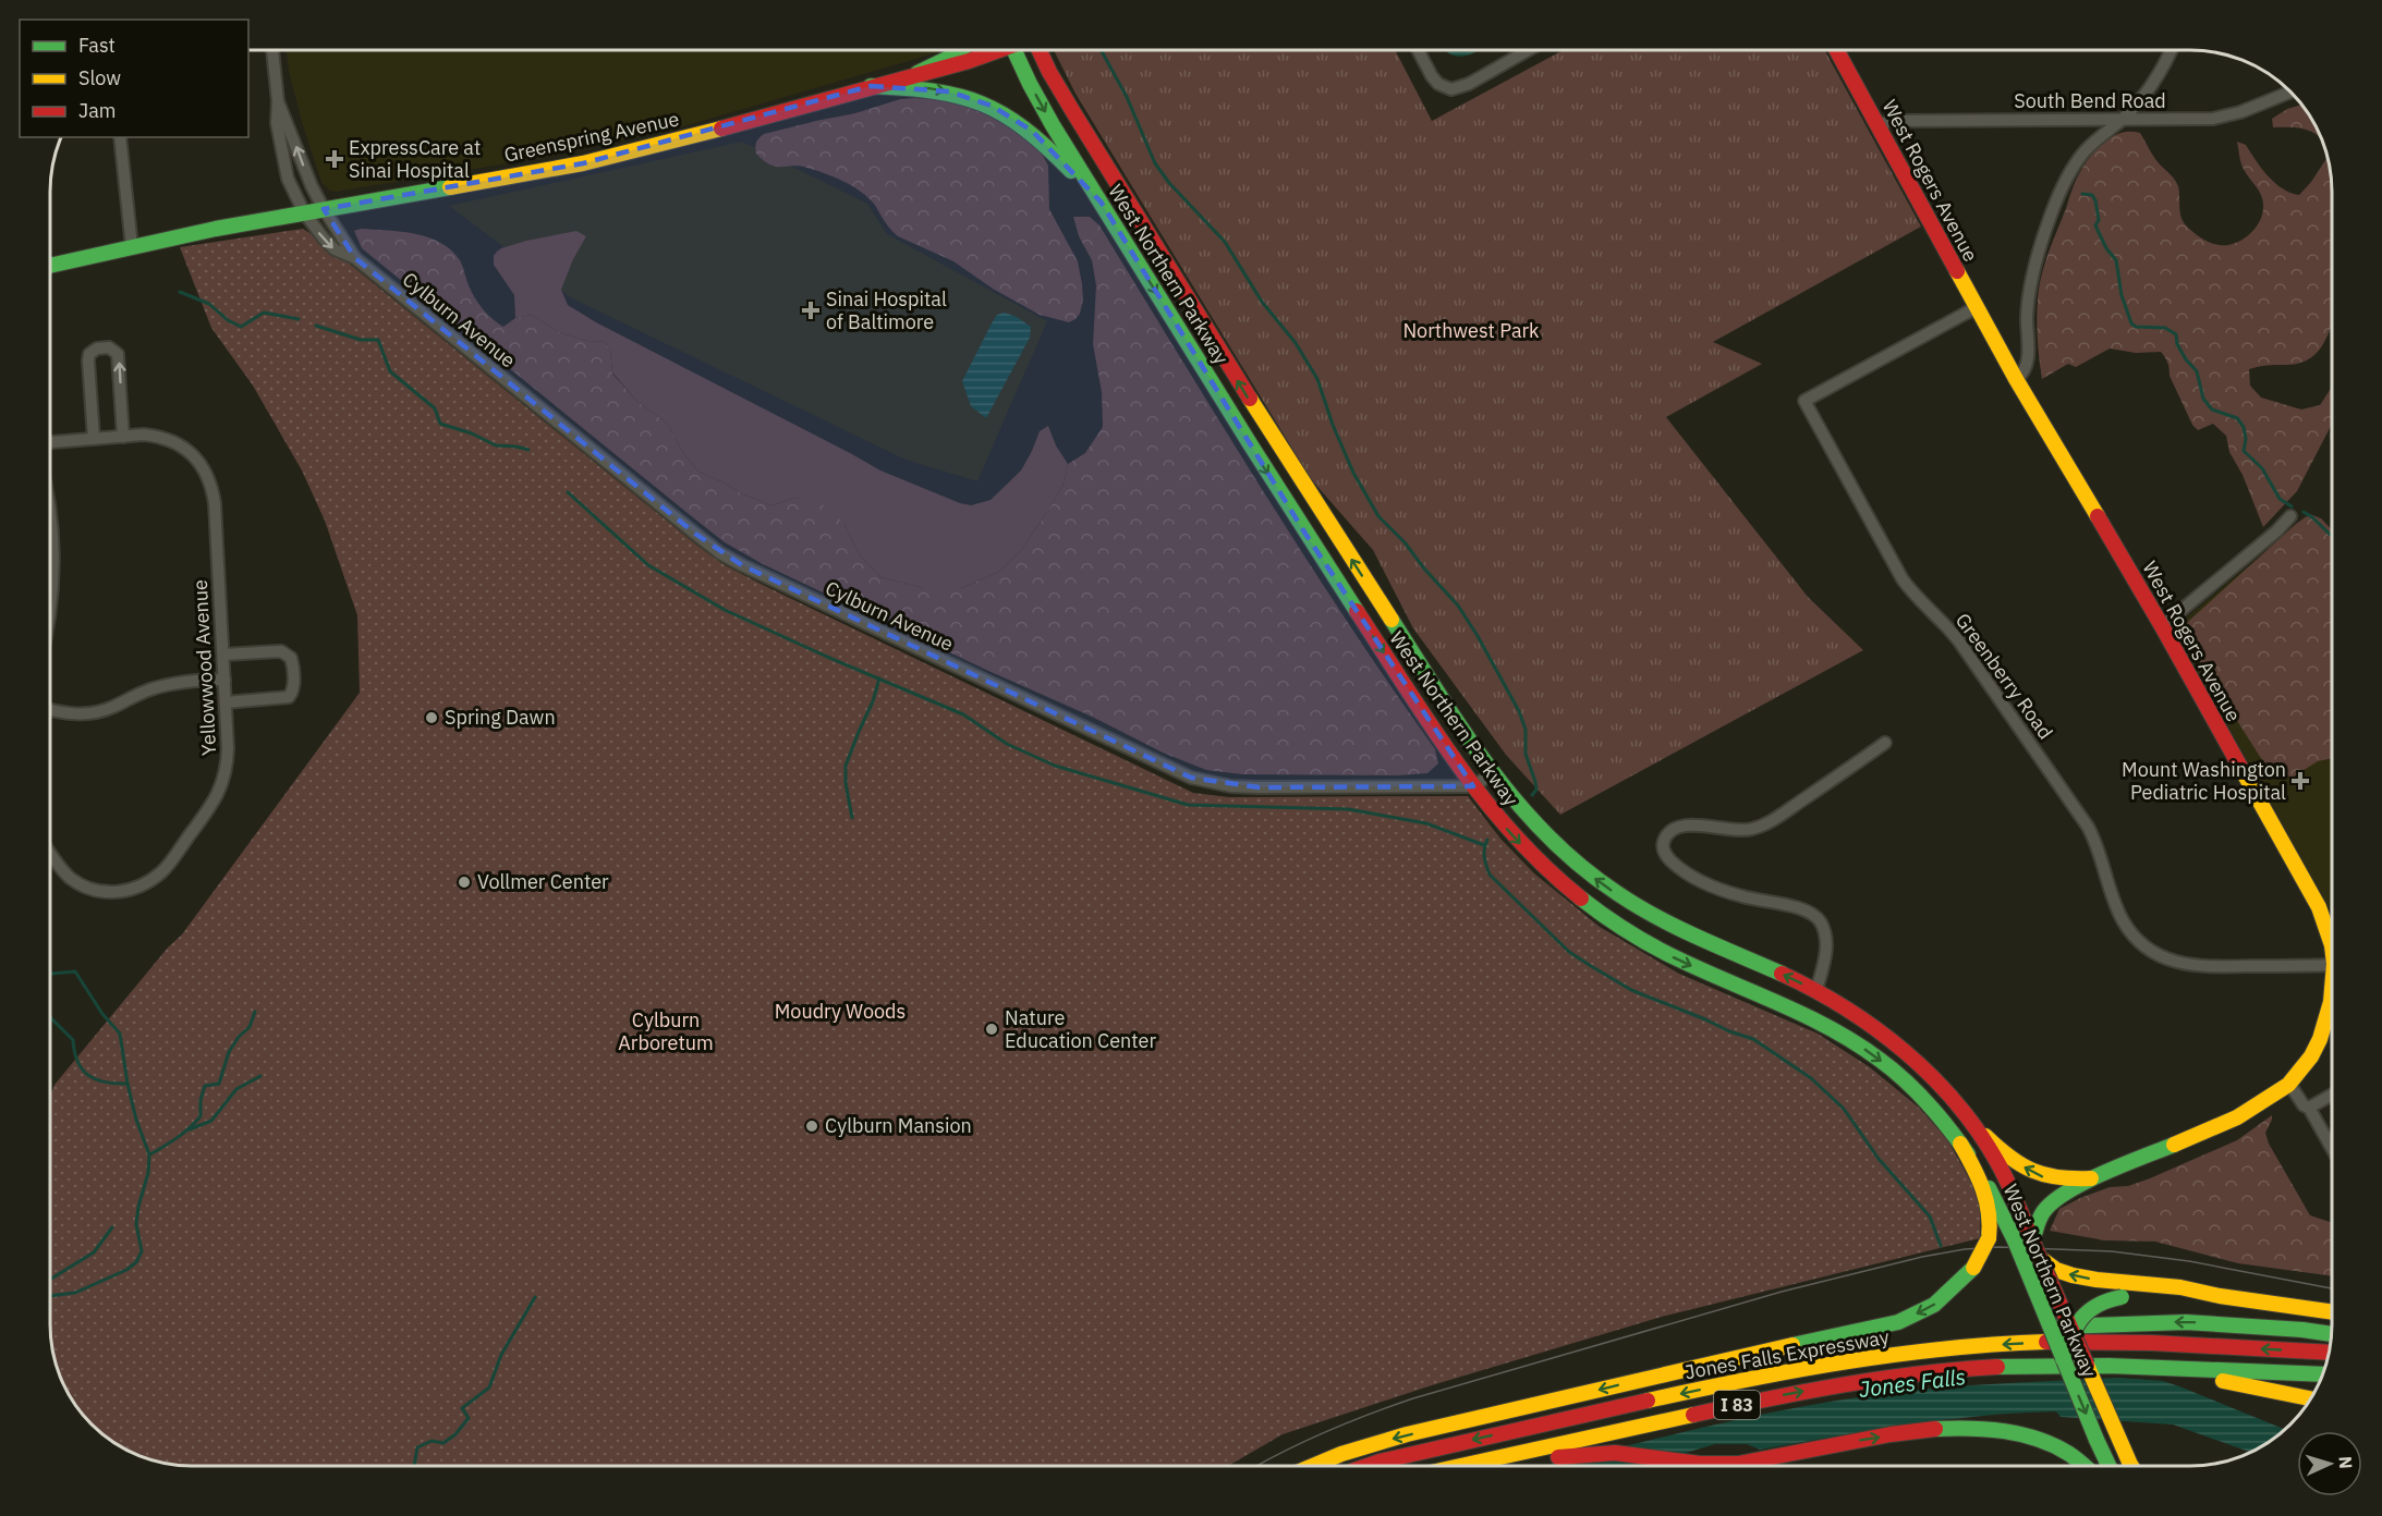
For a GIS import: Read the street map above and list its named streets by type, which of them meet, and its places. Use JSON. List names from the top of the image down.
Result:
{
  "streets": {
    "main road": [
      "Greenspring Avenue",
      "West Rogers Avenue",
      "West Northern Parkway",
      "Jones Falls Expressway",
      "I 83"
    ],
    "street": [
      "South Bend Road",
      "Cylburn Avenue",
      "Yellowwood Avenue",
      "Greenberry Road"
    ]
  },
  "crossings": [
    ["South Bend Road", "West Rogers Avenue"],
    ["Greenspring Avenue", "Cylburn Avenue"],
    ["West Rogers Avenue", "West Northern Parkway"],
    ["West Rogers Avenue", "Greenberry Road"],
    ["West Northern Parkway", "Cylburn Avenue"]
  ],
  "water": ["Jones Falls"],
  "parks": ["Northwest Park", "Moudry Woods", "Cylburn Arboretum"],
  "places": {
    "health": ["ExpressCare at Sinai Hospital", "Sinai Hospital of Baltimore", "Mount Washington Pediatric Hospital"],
    "other": [
      "Spring Dawn",
      "Vollmer Center",
      "Nature Education Center",
      "Cylburn Mansion"
    ]
  },
  "legend": ["Fast", "Slow", "Jam"],
  "north": "right"
}
